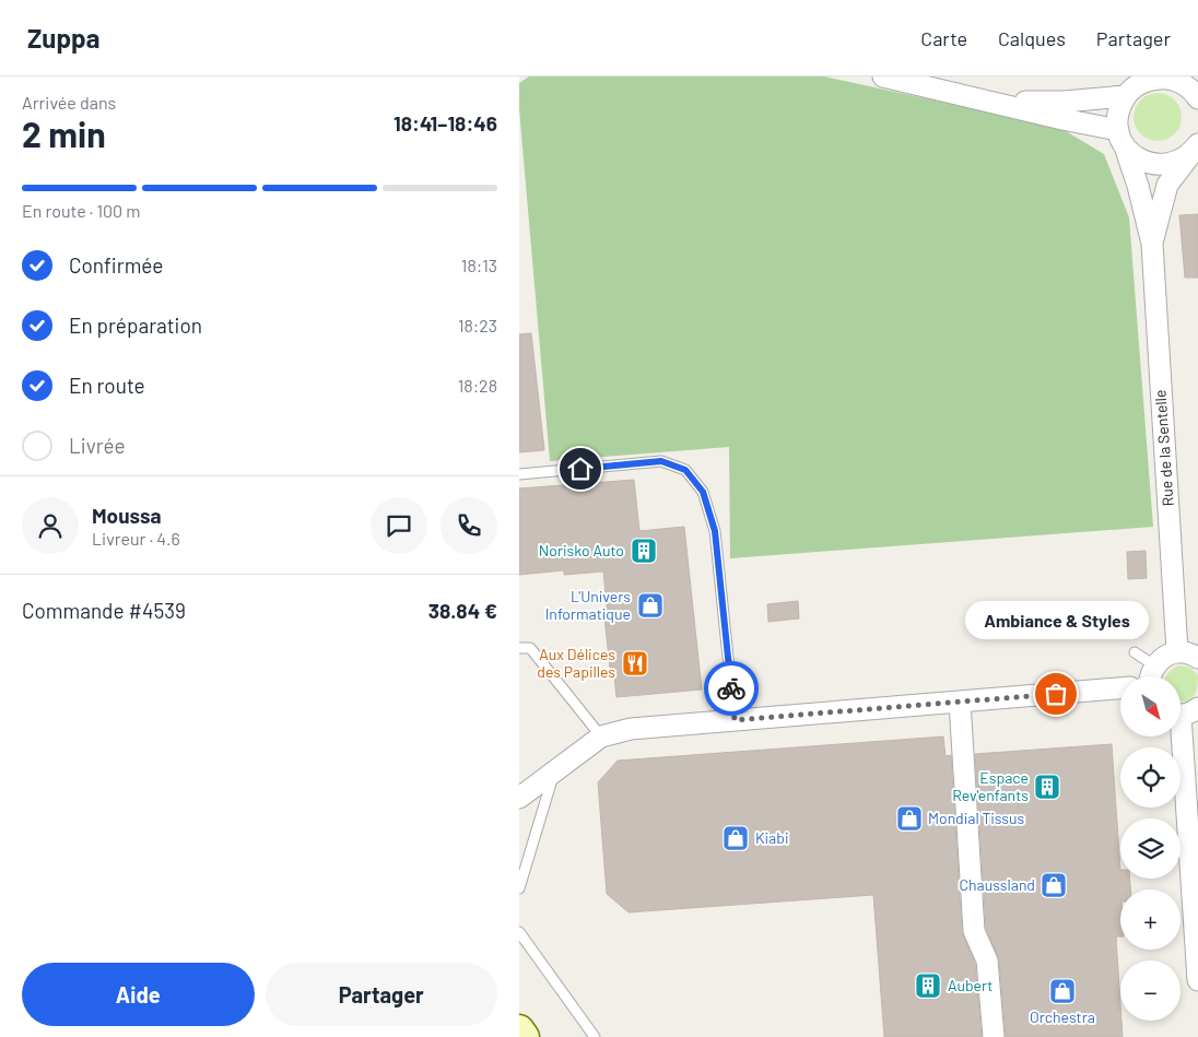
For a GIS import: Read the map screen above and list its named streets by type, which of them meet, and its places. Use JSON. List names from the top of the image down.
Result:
{
  "streets": {
    "street": ["Rue de la Sentelle"]
  },
  "places": {
    "building": ["Norisko Auto", "Espace Rev'enfants", "Aubert"],
    "shop": [
      "L'Univers Informatique",
      "Mondial Tissus",
      "Kiabi",
      "Chaussland",
      "Orchestra"
    ],
    "restaurant": ["Aux Délices des Papilles"],
    "other": ["Ambiance & Styles"]
  },
  "north": "bottom right",
  "page": {
    "header": "Zuppa",
    "nav": ["Carte", "Calques", "Partager"],
    "heading": ["2 min", "Arrivée dans", "18:41–18:46"],
    "panel": [
      "Moussa",
      "Livreur · 4.6",
      "Commande #4539",
      "38.84 €"
    ],
    "bar": "En route · 100 m",
    "list": [
      ["Confirmée", "18:13"],
      ["En préparation", "18:23"],
      ["En route", "18:28"],
      "Livrée"
    ],
    "bubble": "Ambiance & Styles",
    "map_buttons": ["+", "−"],
    "buttons": ["Aide", "Partager"]
  }
}
